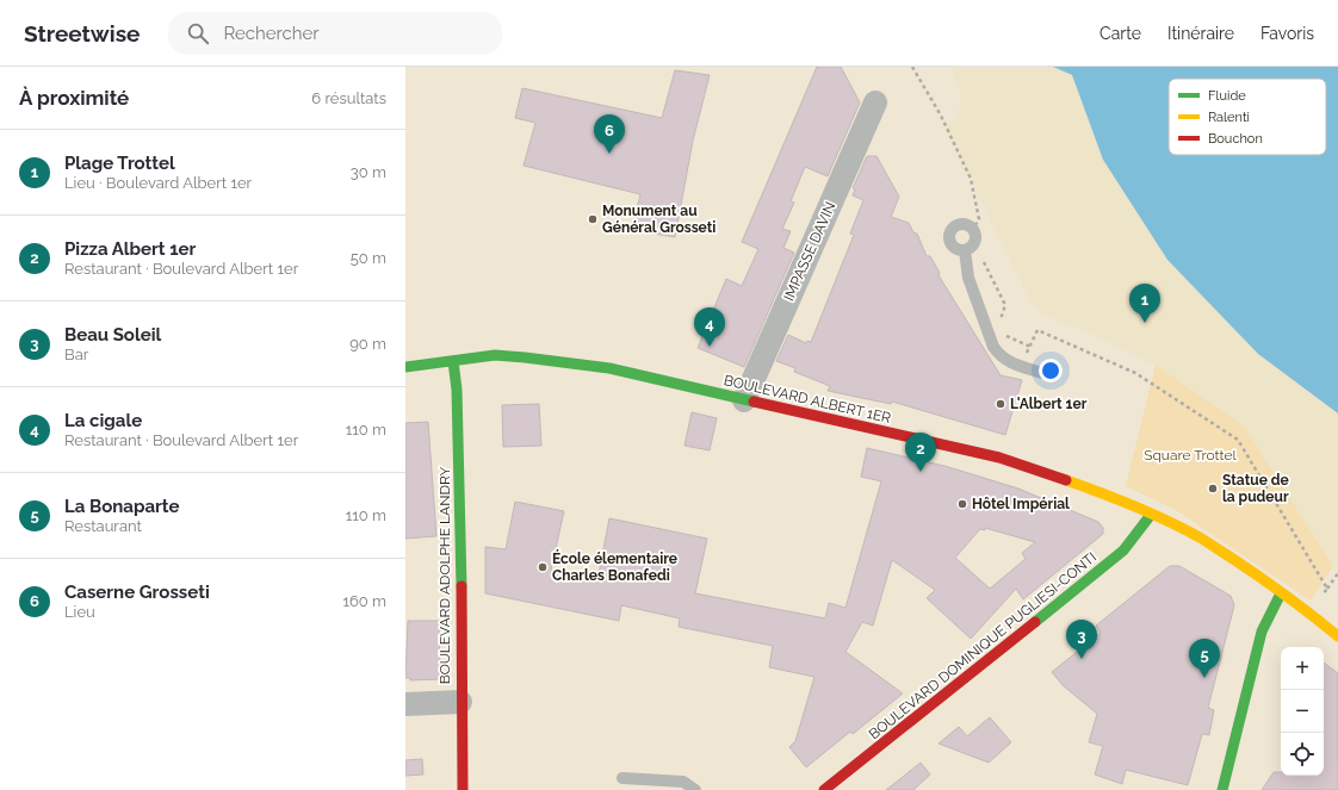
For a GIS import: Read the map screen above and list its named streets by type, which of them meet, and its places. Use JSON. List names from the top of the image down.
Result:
{
  "streets": {
    "main road": ["BOULEVARD ALBERT 1ER", "BOULEVARD ADOLPHE LANDRY", "BOULEVARD DOMINIQUE PUGLIESI-CONTI"],
    "street": ["IMPASSE DAVIN"]
  },
  "crossings": [
    ["IMPASSE DAVIN", "BOULEVARD ALBERT 1ER"],
    ["BOULEVARD ALBERT 1ER", "BOULEVARD ADOLPHE LANDRY"],
    ["BOULEVARD ALBERT 1ER", "BOULEVARD DOMINIQUE PUGLIESI-CONTI"]
  ],
  "parks": ["Square Trottel"],
  "places": [
    "Monument au Général Grosseti",
    "L'Albert 1er",
    "Statue de la pudeur",
    "Hôtel Impérial",
    "École élementaire Charles Bonafedi"
  ],
  "legend": ["Fluide", "Ralenti", "Bouchon"],
  "page": {
    "header": "Streetwise",
    "search": "Rechercher",
    "nav": ["Carte", "Itinéraire", "Favoris"],
    "heading": ["À proximité", "6 résultats"],
    "pins": [
      "6",
      "1",
      "4",
      "2",
      "3",
      "5"
    ],
    "list": [
      {
        "mark": "1",
        "name": "Plage Trottel",
        "note": "Lieu · Boulevard Albert 1er",
        "value": "30 m"
      },
      {
        "mark": "2",
        "name": "Pizza Albert 1er",
        "note": "Restaurant · Boulevard Albert 1er",
        "value": "50 m"
      },
      {
        "mark": "3",
        "name": "Beau Soleil",
        "note": "Bar",
        "value": "90 m"
      },
      {
        "mark": "4",
        "name": "La cigale",
        "note": "Restaurant · Boulevard Albert 1er",
        "value": "110 m"
      },
      {
        "mark": "5",
        "name": "La Bonaparte",
        "note": "Restaurant",
        "value": "110 m"
      },
      {
        "mark": "6",
        "name": "Caserne Grosseti",
        "note": "Lieu",
        "value": "160 m"
      }
    ],
    "map_buttons": ["+", "−"]
  }
}
